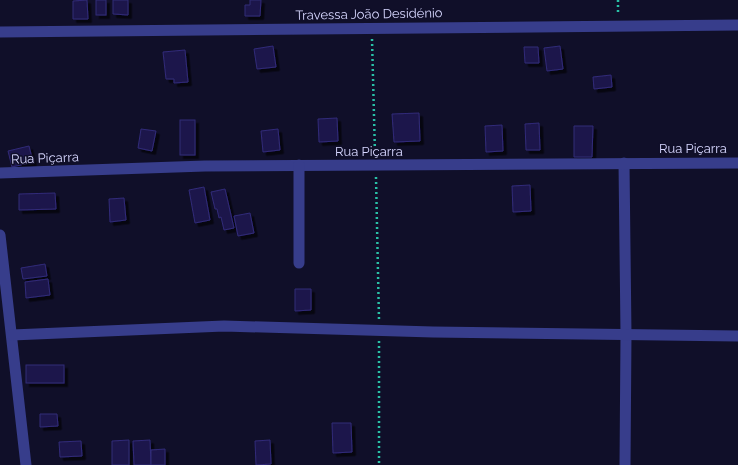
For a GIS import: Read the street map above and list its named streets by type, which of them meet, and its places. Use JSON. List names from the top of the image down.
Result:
{
  "streets": {
    "street": ["Travessa João Desidénio", "Rua Piçarra"]
  }
}
